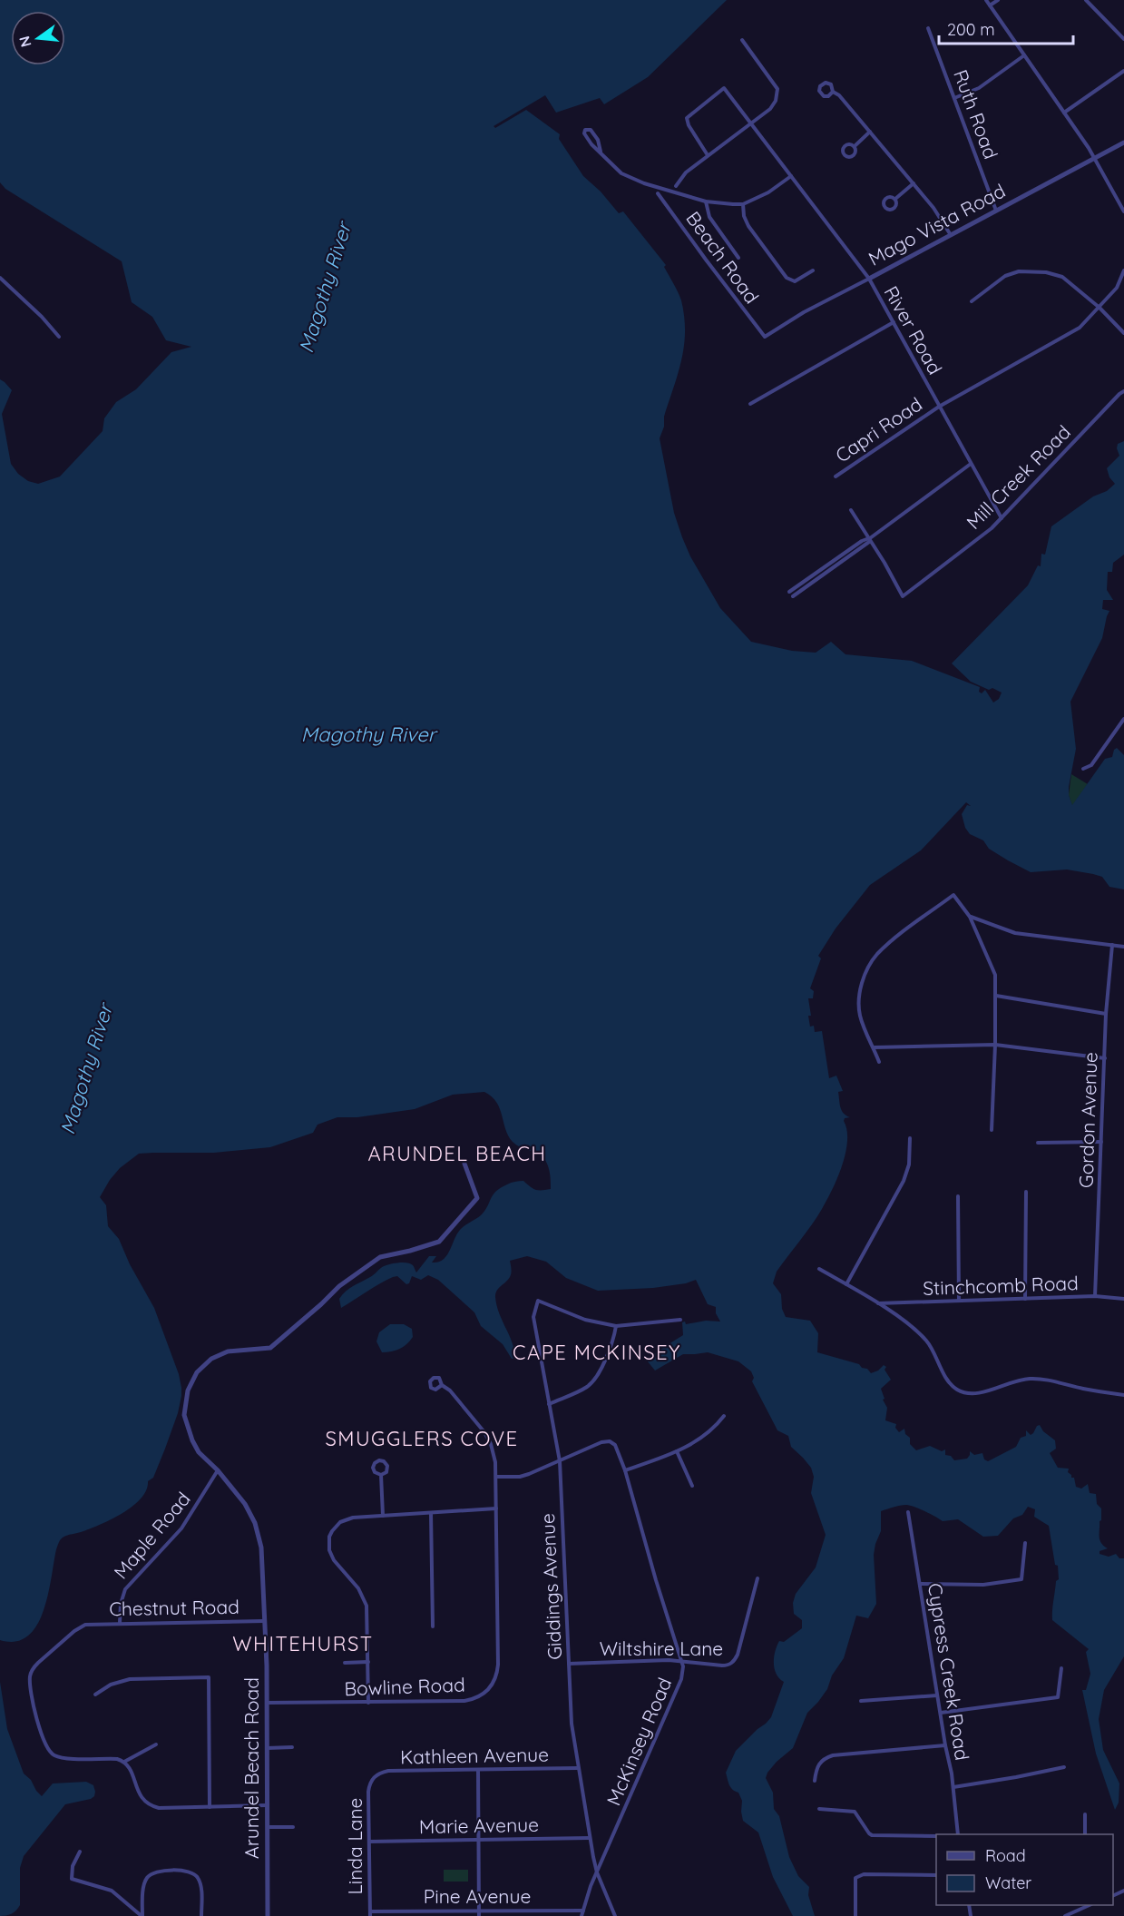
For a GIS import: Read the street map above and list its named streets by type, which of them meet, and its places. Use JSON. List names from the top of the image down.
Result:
{
  "streets": {
    "street": [
      "Ruth Road",
      "Mago Vista Road",
      "Beach Road",
      "River Road",
      "Capri Road",
      "Mill Creek Road",
      "Gordon Avenue",
      "Stinchcomb Road",
      "Maple Road",
      "Giddings Avenue",
      "Chestnut Road",
      "Wiltshire Lane",
      "Cypress Creek Road",
      "Bowline Road",
      "McKinsey Road",
      "Kathleen Avenue",
      "Arundel Beach Road",
      "Marie Avenue",
      "Linda Lane",
      "Pine Avenue"
    ]
  },
  "crossings": [
    ["Ruth Road", "Mago Vista Road"],
    ["Mago Vista Road", "Beach Road"],
    ["Mago Vista Road", "River Road"],
    ["River Road", "Capri Road"],
    ["River Road", "Mill Creek Road"],
    ["Gordon Avenue", "Stinchcomb Road"],
    ["Maple Road", "Chestnut Road"],
    ["Maple Road", "Arundel Beach Road"],
    ["Giddings Avenue", "Wiltshire Lane"],
    ["Giddings Avenue", "McKinsey Road"],
    ["Giddings Avenue", "Kathleen Avenue"],
    ["Giddings Avenue", "Marie Avenue"],
    ["Chestnut Road", "Arundel Beach Road"],
    ["Wiltshire Lane", "McKinsey Road"],
    ["Bowline Road", "Arundel Beach Road"],
    ["McKinsey Road", "Pine Avenue"],
    ["Kathleen Avenue", "Linda Lane"],
    ["Marie Avenue", "Linda Lane"],
    ["Linda Lane", "Pine Avenue"]
  ],
  "districts": [
    "ARUNDEL BEACH",
    "CAPE MCKINSEY",
    "SMUGGLERS COVE",
    "WHITEHURST"
  ],
  "water": ["Magothy River"],
  "legend": ["Road", "Water"],
  "scale_bar": "200 m",
  "north": "left"
}
